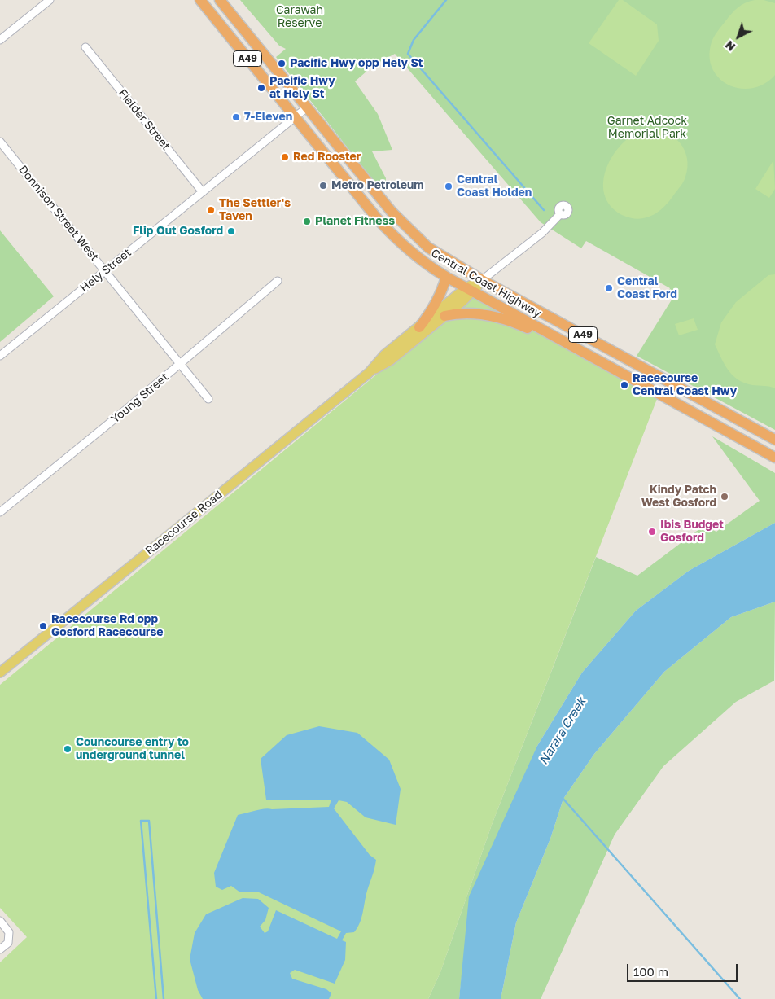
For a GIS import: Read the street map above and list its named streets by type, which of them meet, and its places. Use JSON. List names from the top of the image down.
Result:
{
  "streets": {
    "highway": ["A49", "Central Coast Highway"],
    "main road": ["Racecourse Road"],
    "street": [
      "Fielder Street",
      "Donnison Street West",
      "Hely Street",
      "Young Street"
    ]
  },
  "crossings": [
    ["Fielder Street", "Hely Street"],
    ["Donnison Street West", "Hely Street"],
    ["Donnison Street West", "Young Street"],
    ["Hely Street", "Central Coast Highway"],
    ["Central Coast Highway", "Racecourse Road"]
  ],
  "water": ["Narara Creek"],
  "parks": ["Carawah Reserve", "Garnet Adcock Memorial Park"],
  "places": [
    "Pacific Hwy opp Hely St",
    "Pacific Hwy at Hely St",
    "7-Eleven",
    "Red Rooster",
    "Metro Petroleum",
    "Central Coast Holden",
    "The Settler's Taven",
    "Planet Fitness",
    "Flip Out Gosford",
    "Central Coast Ford",
    "Racecourse Central Coast Hwy",
    "Kindy Patch West Gosford",
    "Ibis Budget Gosford",
    "Racecourse Rd opp Gosford Racecourse",
    "Councourse entry to underground tunnel"
  ],
  "scale_bar": "100 m",
  "north": "bottom left"
}
